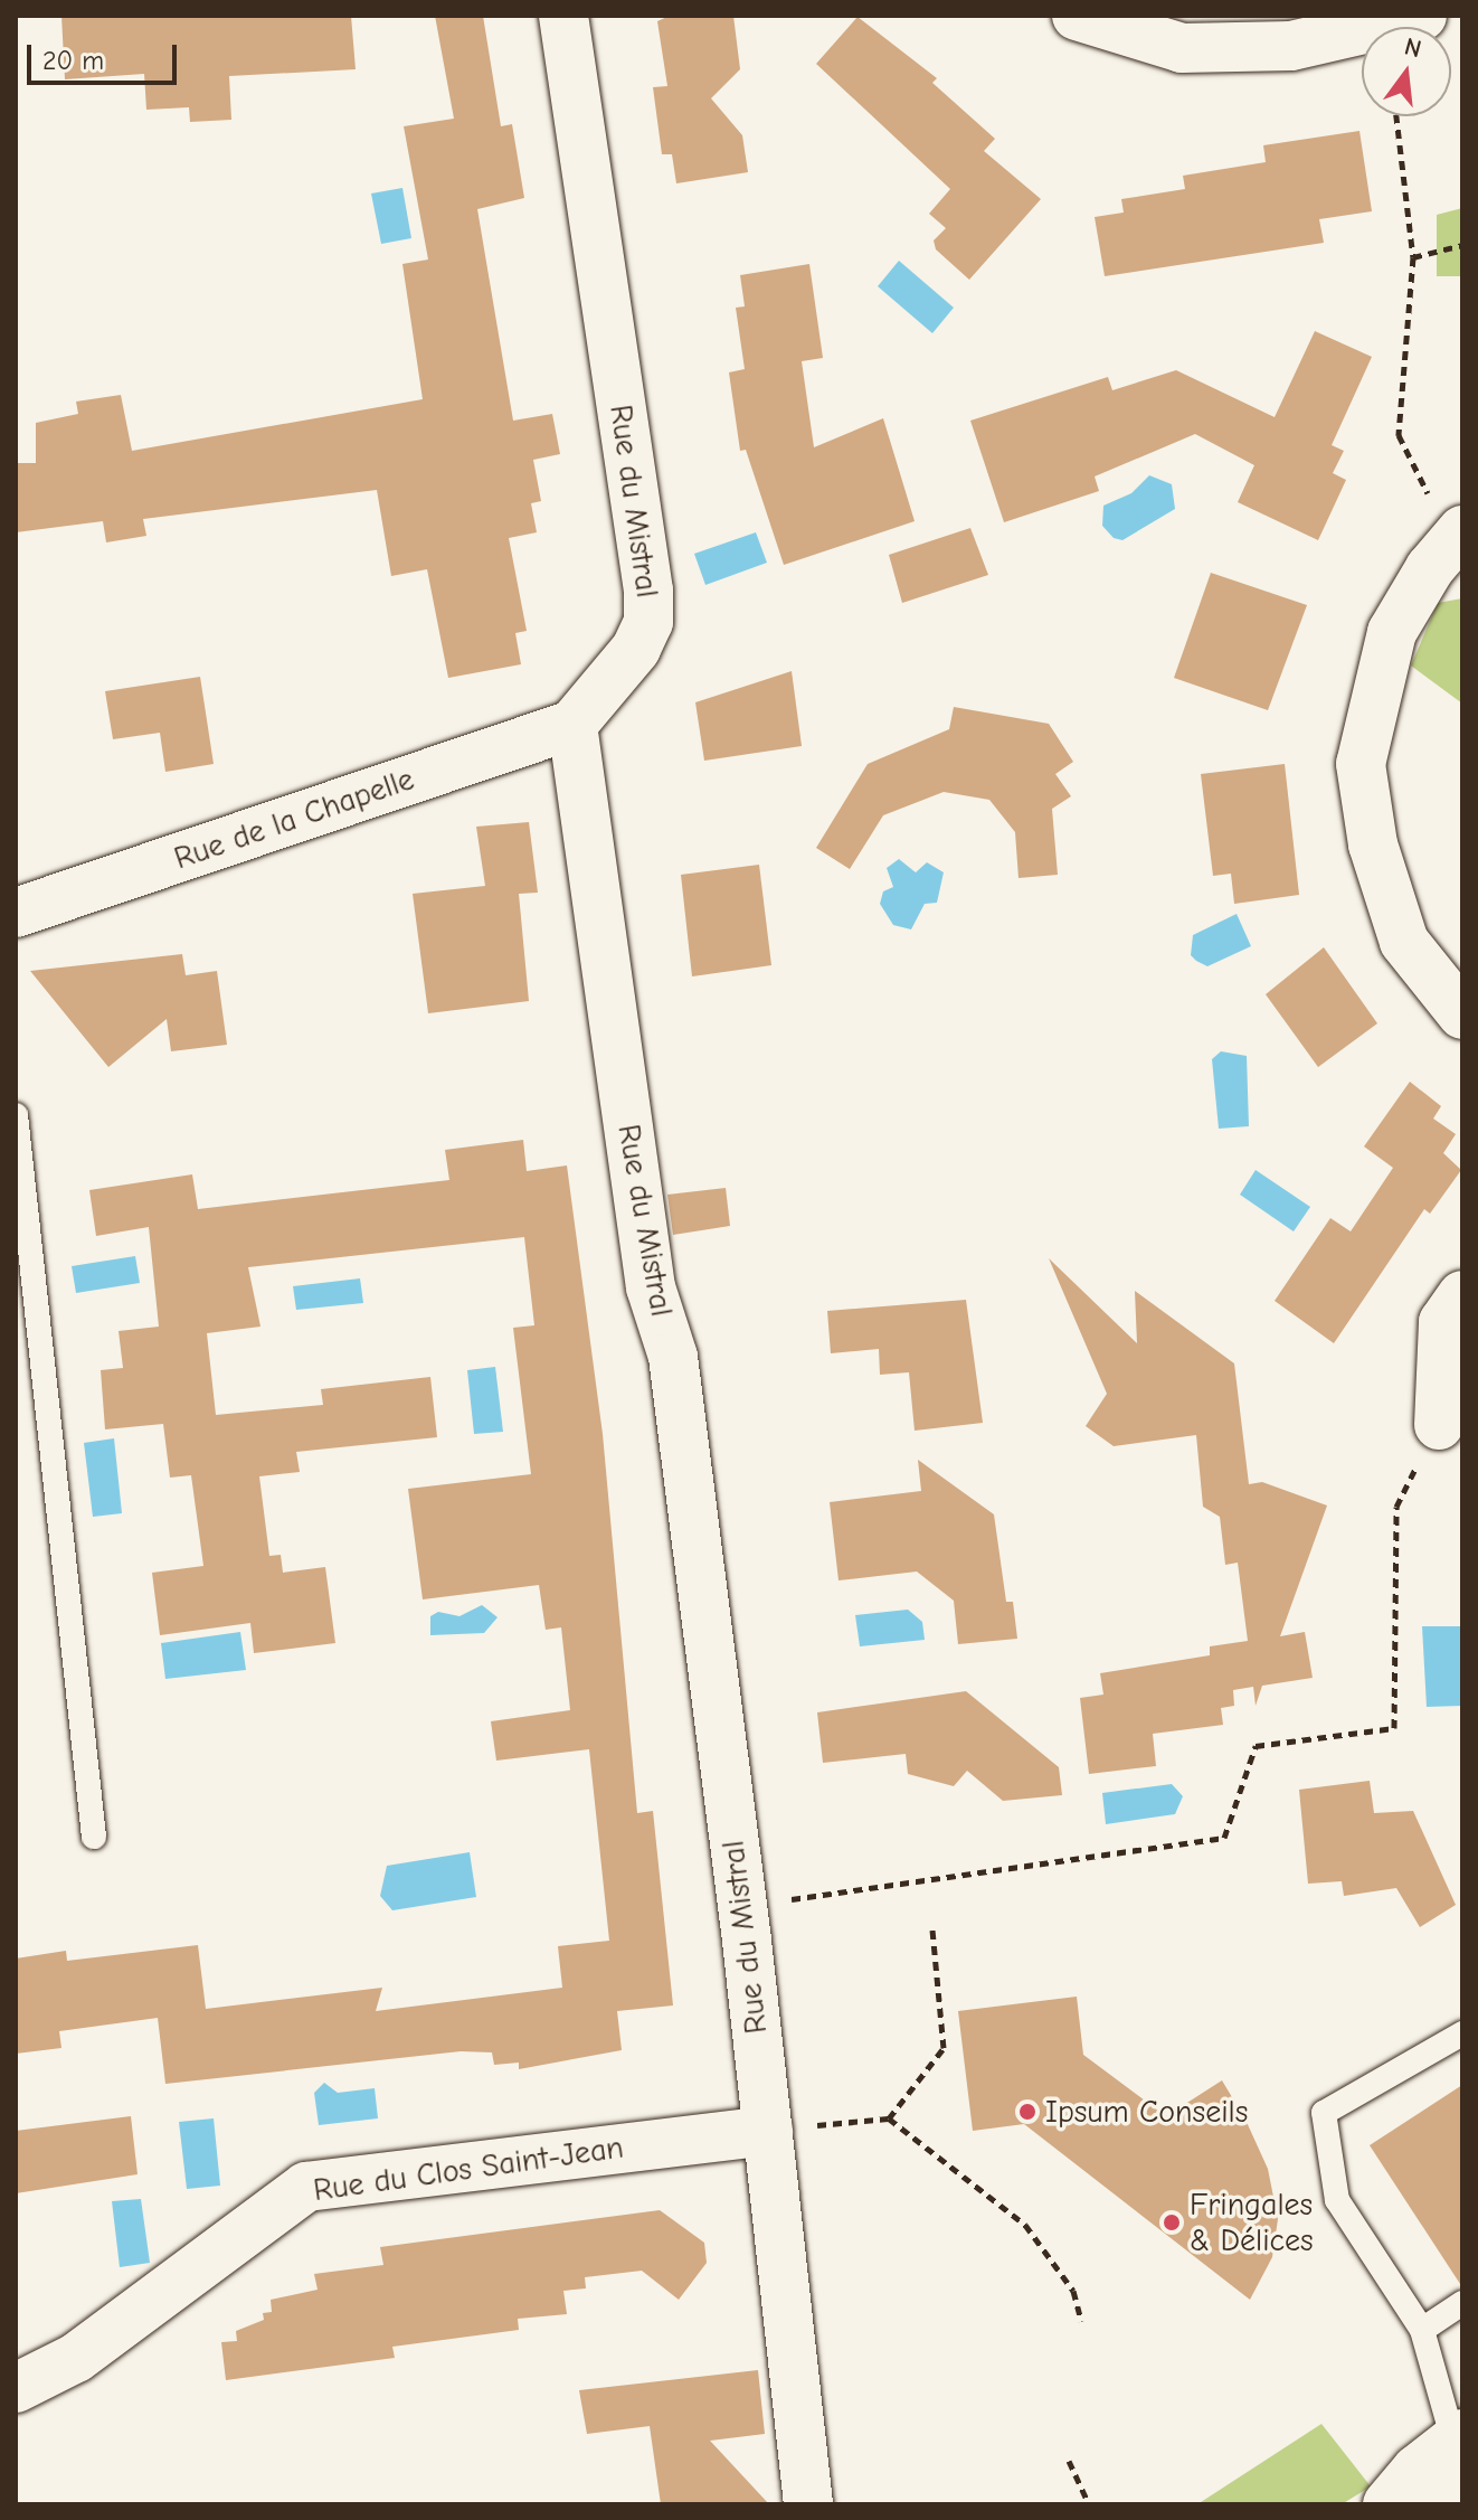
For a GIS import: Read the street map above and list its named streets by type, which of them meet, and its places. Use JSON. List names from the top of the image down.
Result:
{
  "streets": {
    "street": ["Rue du Mistral", "Rue de la Chapelle", "Rue du Clos Saint-Jean"]
  },
  "crossings": [
    ["Rue du Mistral", "Rue de la Chapelle"],
    ["Rue du Mistral", "Rue du Clos Saint-Jean"]
  ],
  "places": ["Ipsum Conseils", "Fringales & Délices"],
  "scale_bar": "20 m",
  "north": "top"
}
